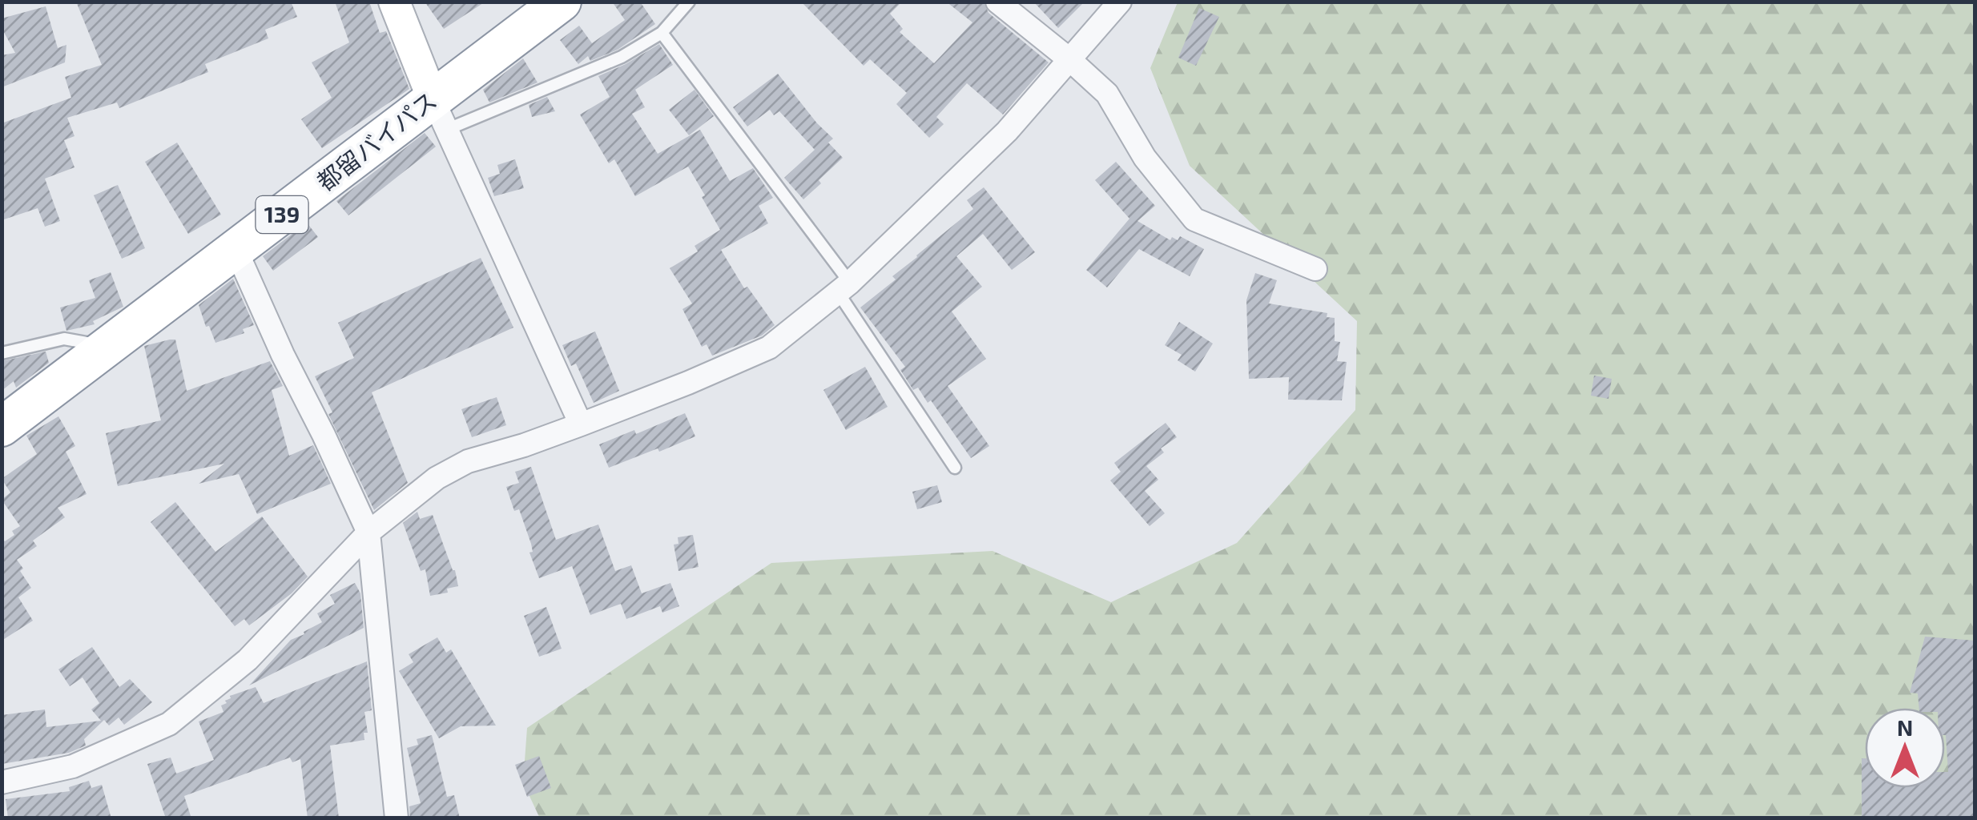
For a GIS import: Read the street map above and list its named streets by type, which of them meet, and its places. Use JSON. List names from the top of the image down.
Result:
{
  "streets": {
    "highway": ["都留バイパス", "139"]
  },
  "north": "top"
}
